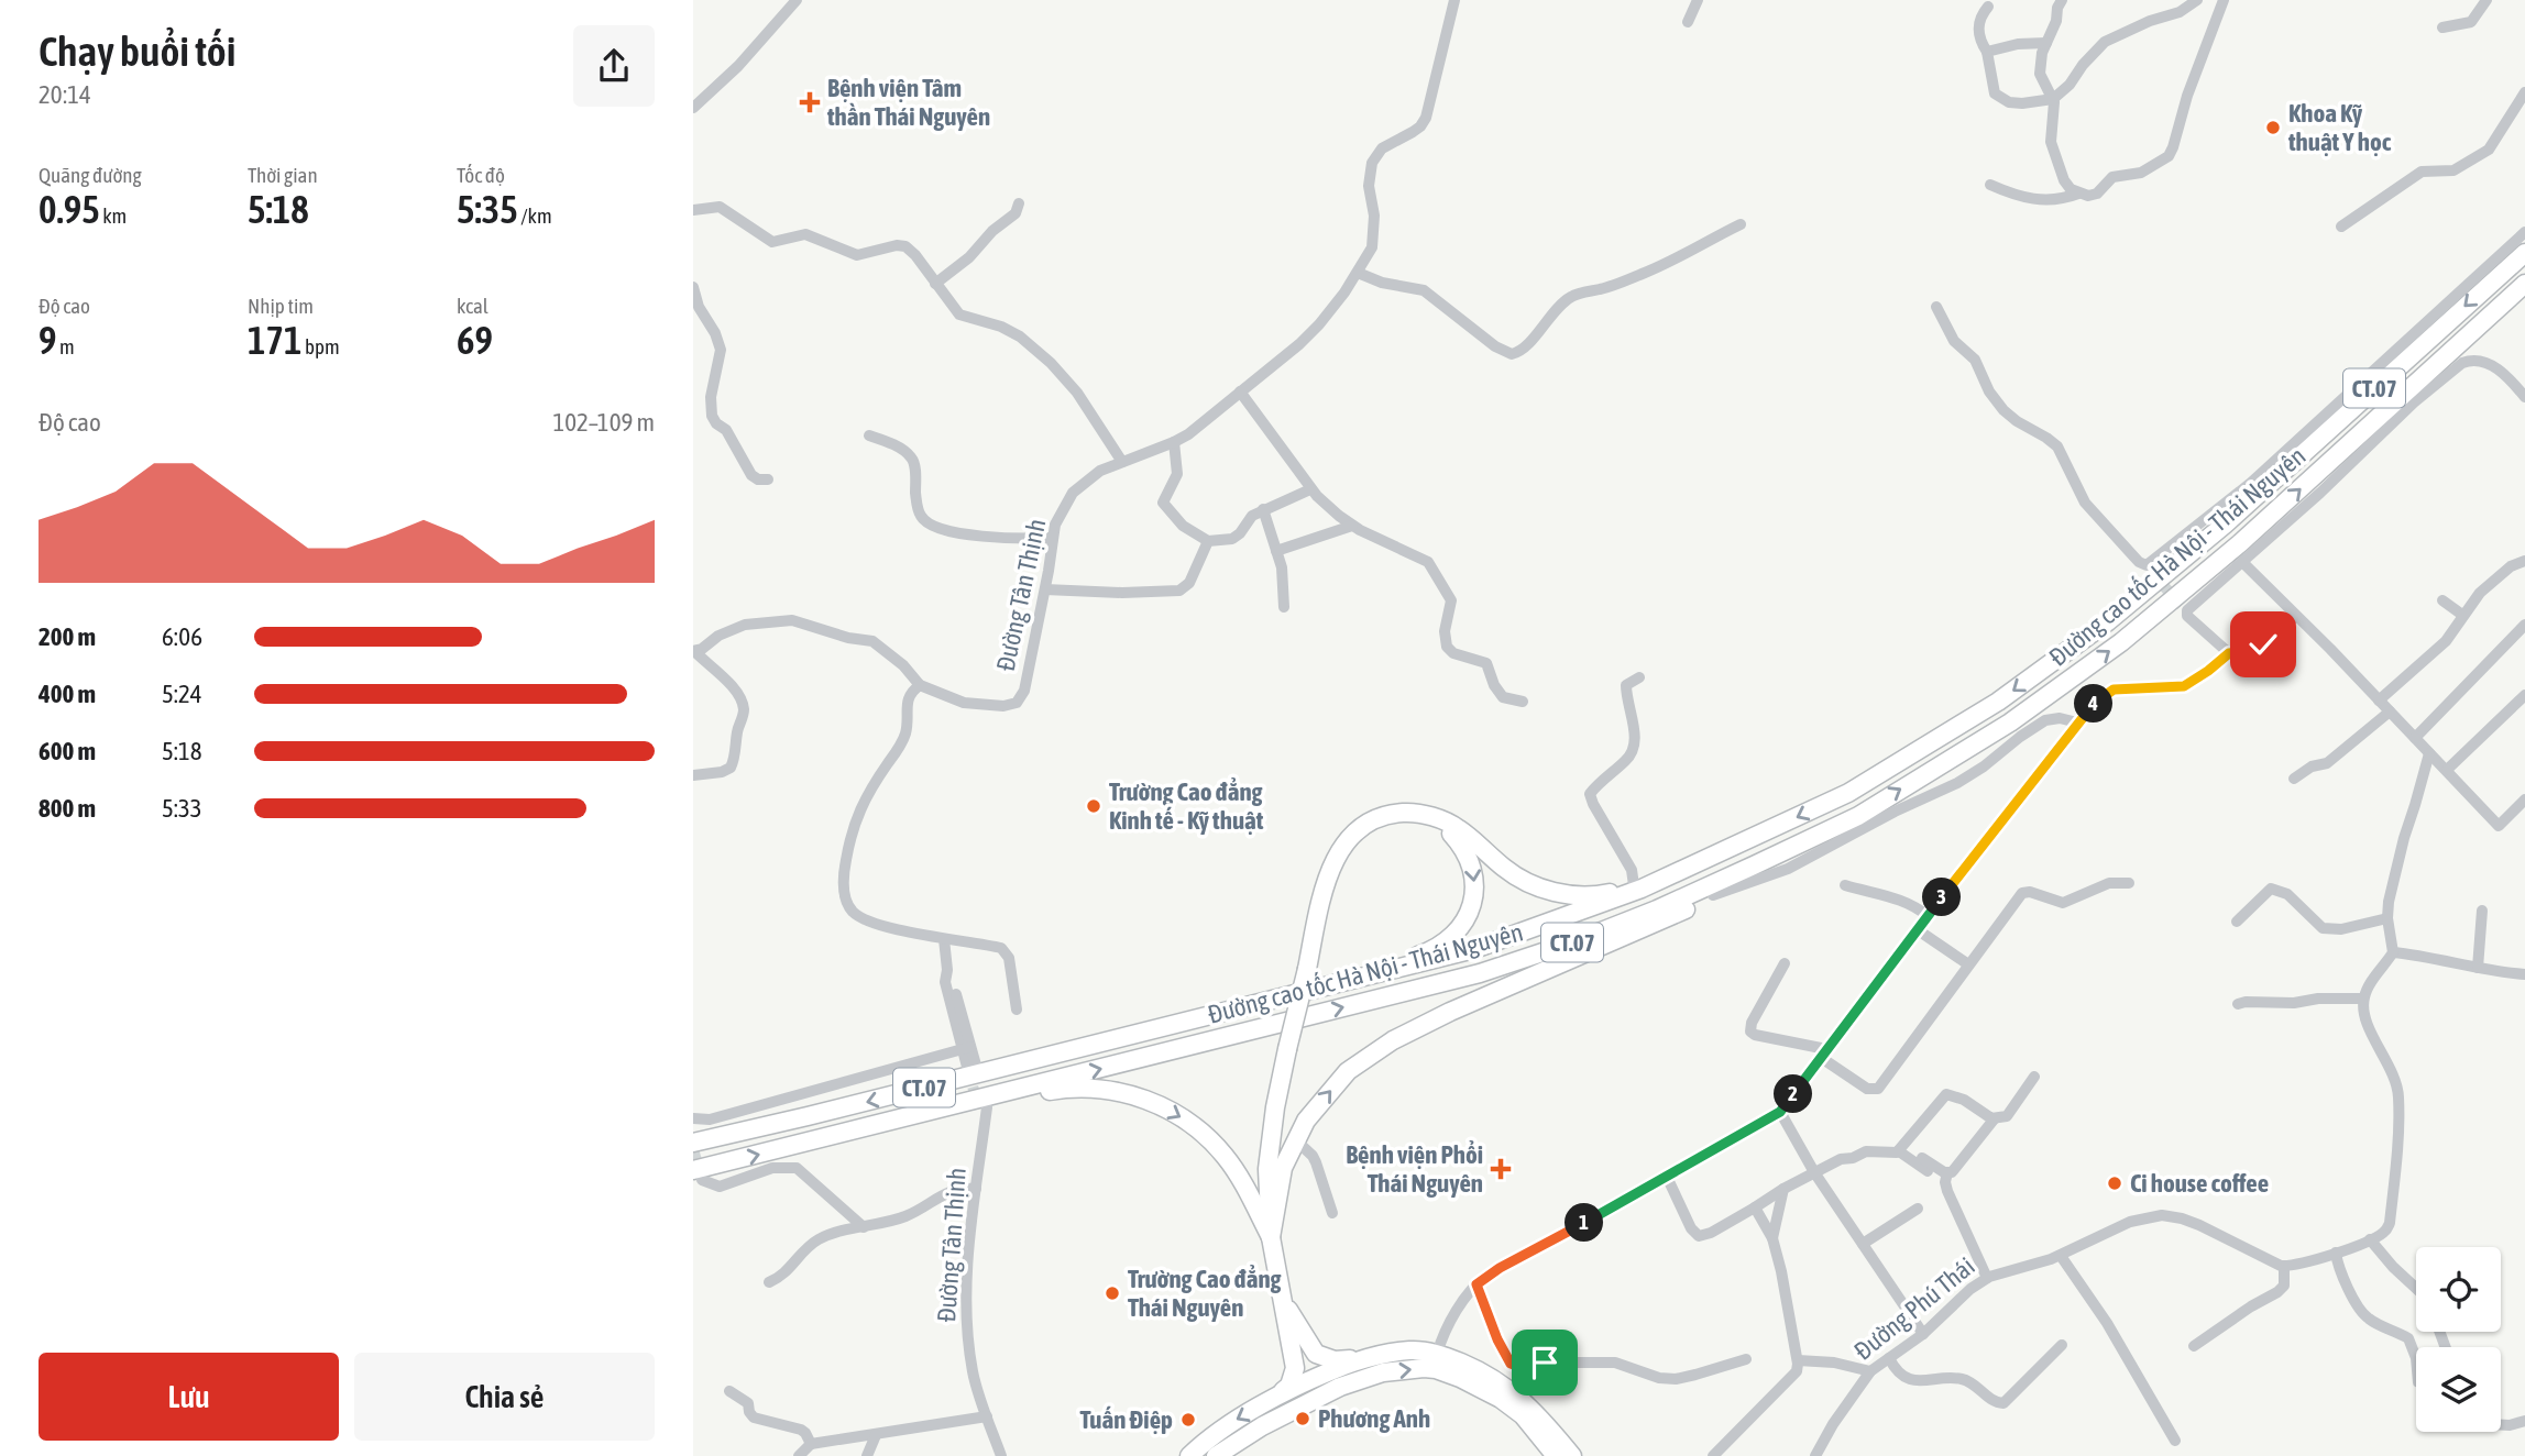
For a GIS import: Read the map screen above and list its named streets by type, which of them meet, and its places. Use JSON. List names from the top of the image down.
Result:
{
  "streets": {
    "highway": ["CT.07", "Đường cao tốc Hà Nội - Thái Nguyên"],
    "street": ["Đường Tân Thịnh", "Đường Phú Thái"]
  },
  "places": {
    "health": ["Bệnh viện Tâm thần Thái Nguyên", "Bệnh viện Phổi Thái Nguyên"],
    "other": [
      "Khoa Kỹ thuật Y học",
      "Trường Cao đẳng Kinh tế - Kỹ thuật",
      "Ci house coffee",
      "Trường Cao đẳng Thái Nguyên",
      "Phương Anh",
      "Tuấn Điệp"
    ]
  },
  "page": {
    "heading": ["Chạy buổi tối", "20:14"],
    "stats": [
      ["Quãng đường", "0.95 km"],
      ["Thời gian", "5:18"],
      ["Tốc độ", "5:35 /km"],
      ["Độ cao", "9 m"],
      ["Nhịp tim", "171 bpm"],
      ["kcal", "69"]
    ],
    "chart": ["Độ cao", "102–109 m"],
    "list": [
      {
        "name": "200 m",
        "note": "6:06"
      },
      {
        "name": "400 m",
        "note": "5:24"
      },
      {
        "name": "600 m",
        "note": "5:18"
      },
      {
        "name": "800 m",
        "note": "5:33"
      }
    ],
    "pins": [
      "4",
      "3",
      "2",
      "1"
    ],
    "buttons": ["Lưu", "Chia sẻ"]
  }
}
